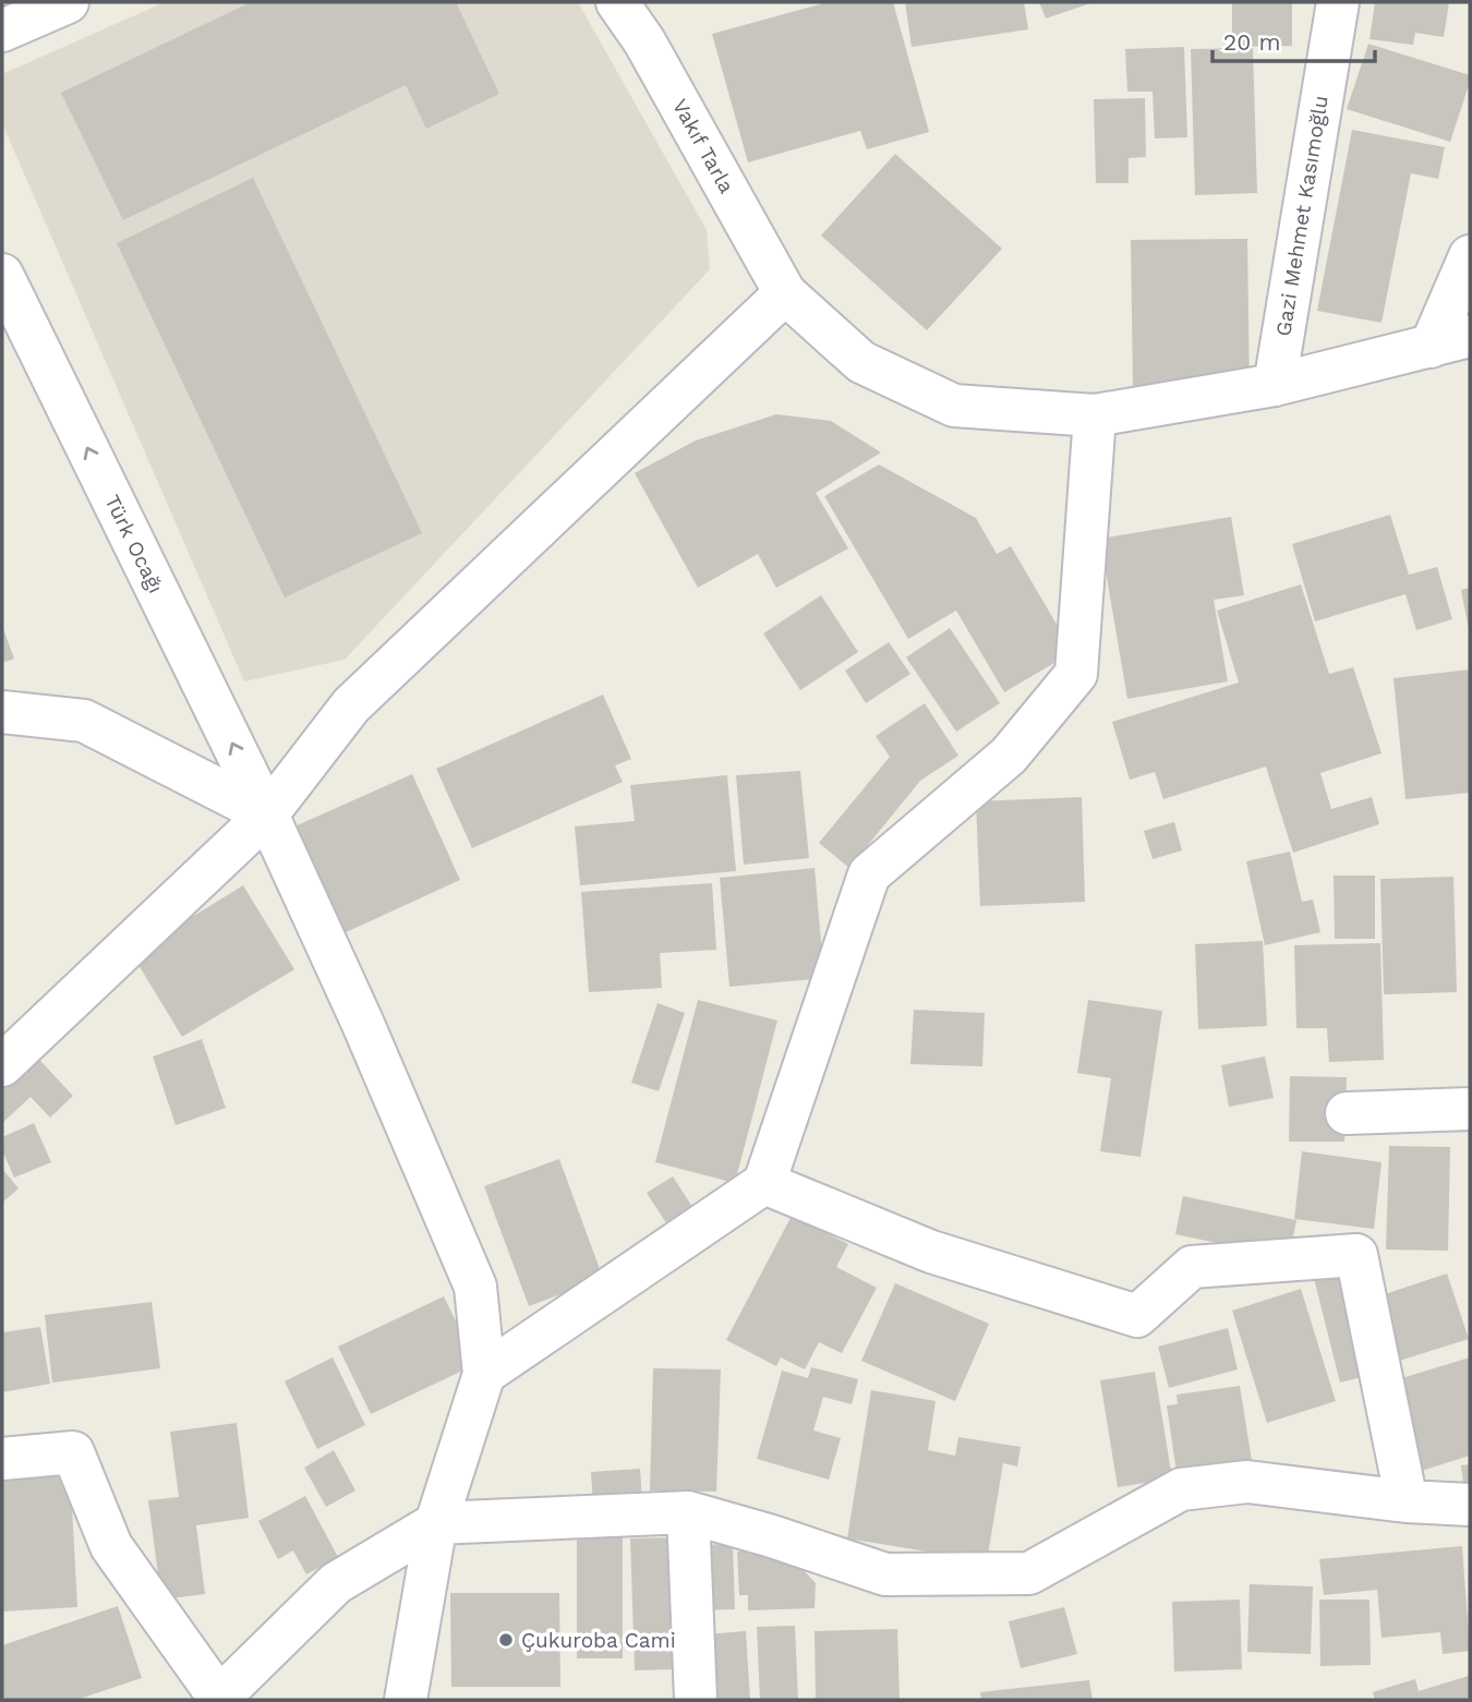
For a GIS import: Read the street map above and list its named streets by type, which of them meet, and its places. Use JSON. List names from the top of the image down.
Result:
{
  "streets": {
    "street": ["Vakıf Tarla", "Gazi Mehmet Kasımoğlu", "Türk Ocağı"]
  },
  "crossings": [
    ["Vakıf Tarla", "Gazi Mehmet Kasımoğlu"]
  ],
  "one_way": ["Türk Ocağı"],
  "places": ["Çukuroba Cami"],
  "scale_bar": "20 m"
}
